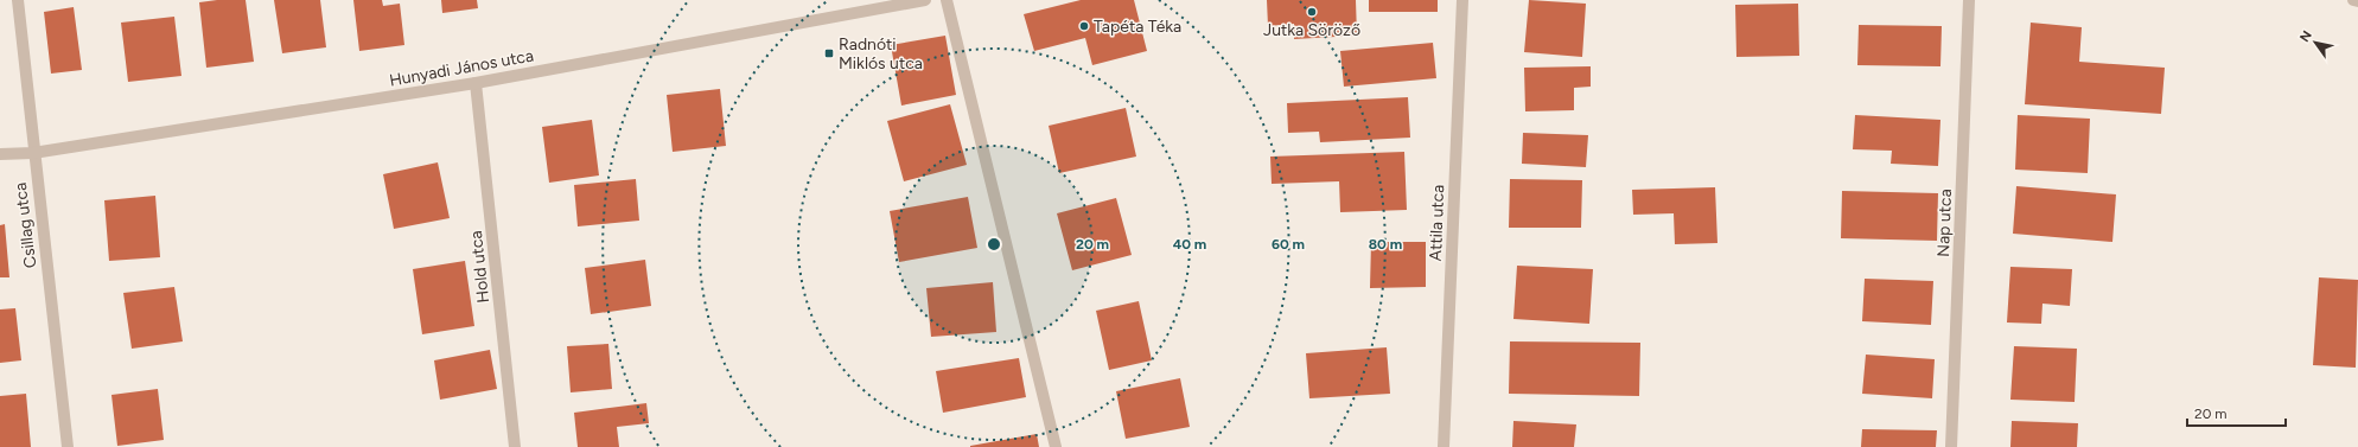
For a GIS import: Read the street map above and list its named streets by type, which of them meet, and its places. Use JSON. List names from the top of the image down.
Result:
{
  "streets": {
    "street": [
      "Hunyadi János utca",
      "Attila utca",
      "Nap utca",
      "Csillag utca",
      "Hold utca"
    ]
  },
  "crossings": [
    ["Hunyadi János utca", "Csillag utca"],
    ["Hunyadi János utca", "Hold utca"]
  ],
  "places": {
    "other": ["Jutka Söröző", "Tapéta Téka"],
    "transit": ["Radnóti Miklós utca"]
  },
  "scale_bar": "20 m",
  "north": "top left",
  "rings": [
    "20 m",
    "40 m",
    "60 m",
    "80 m"
  ]
}
